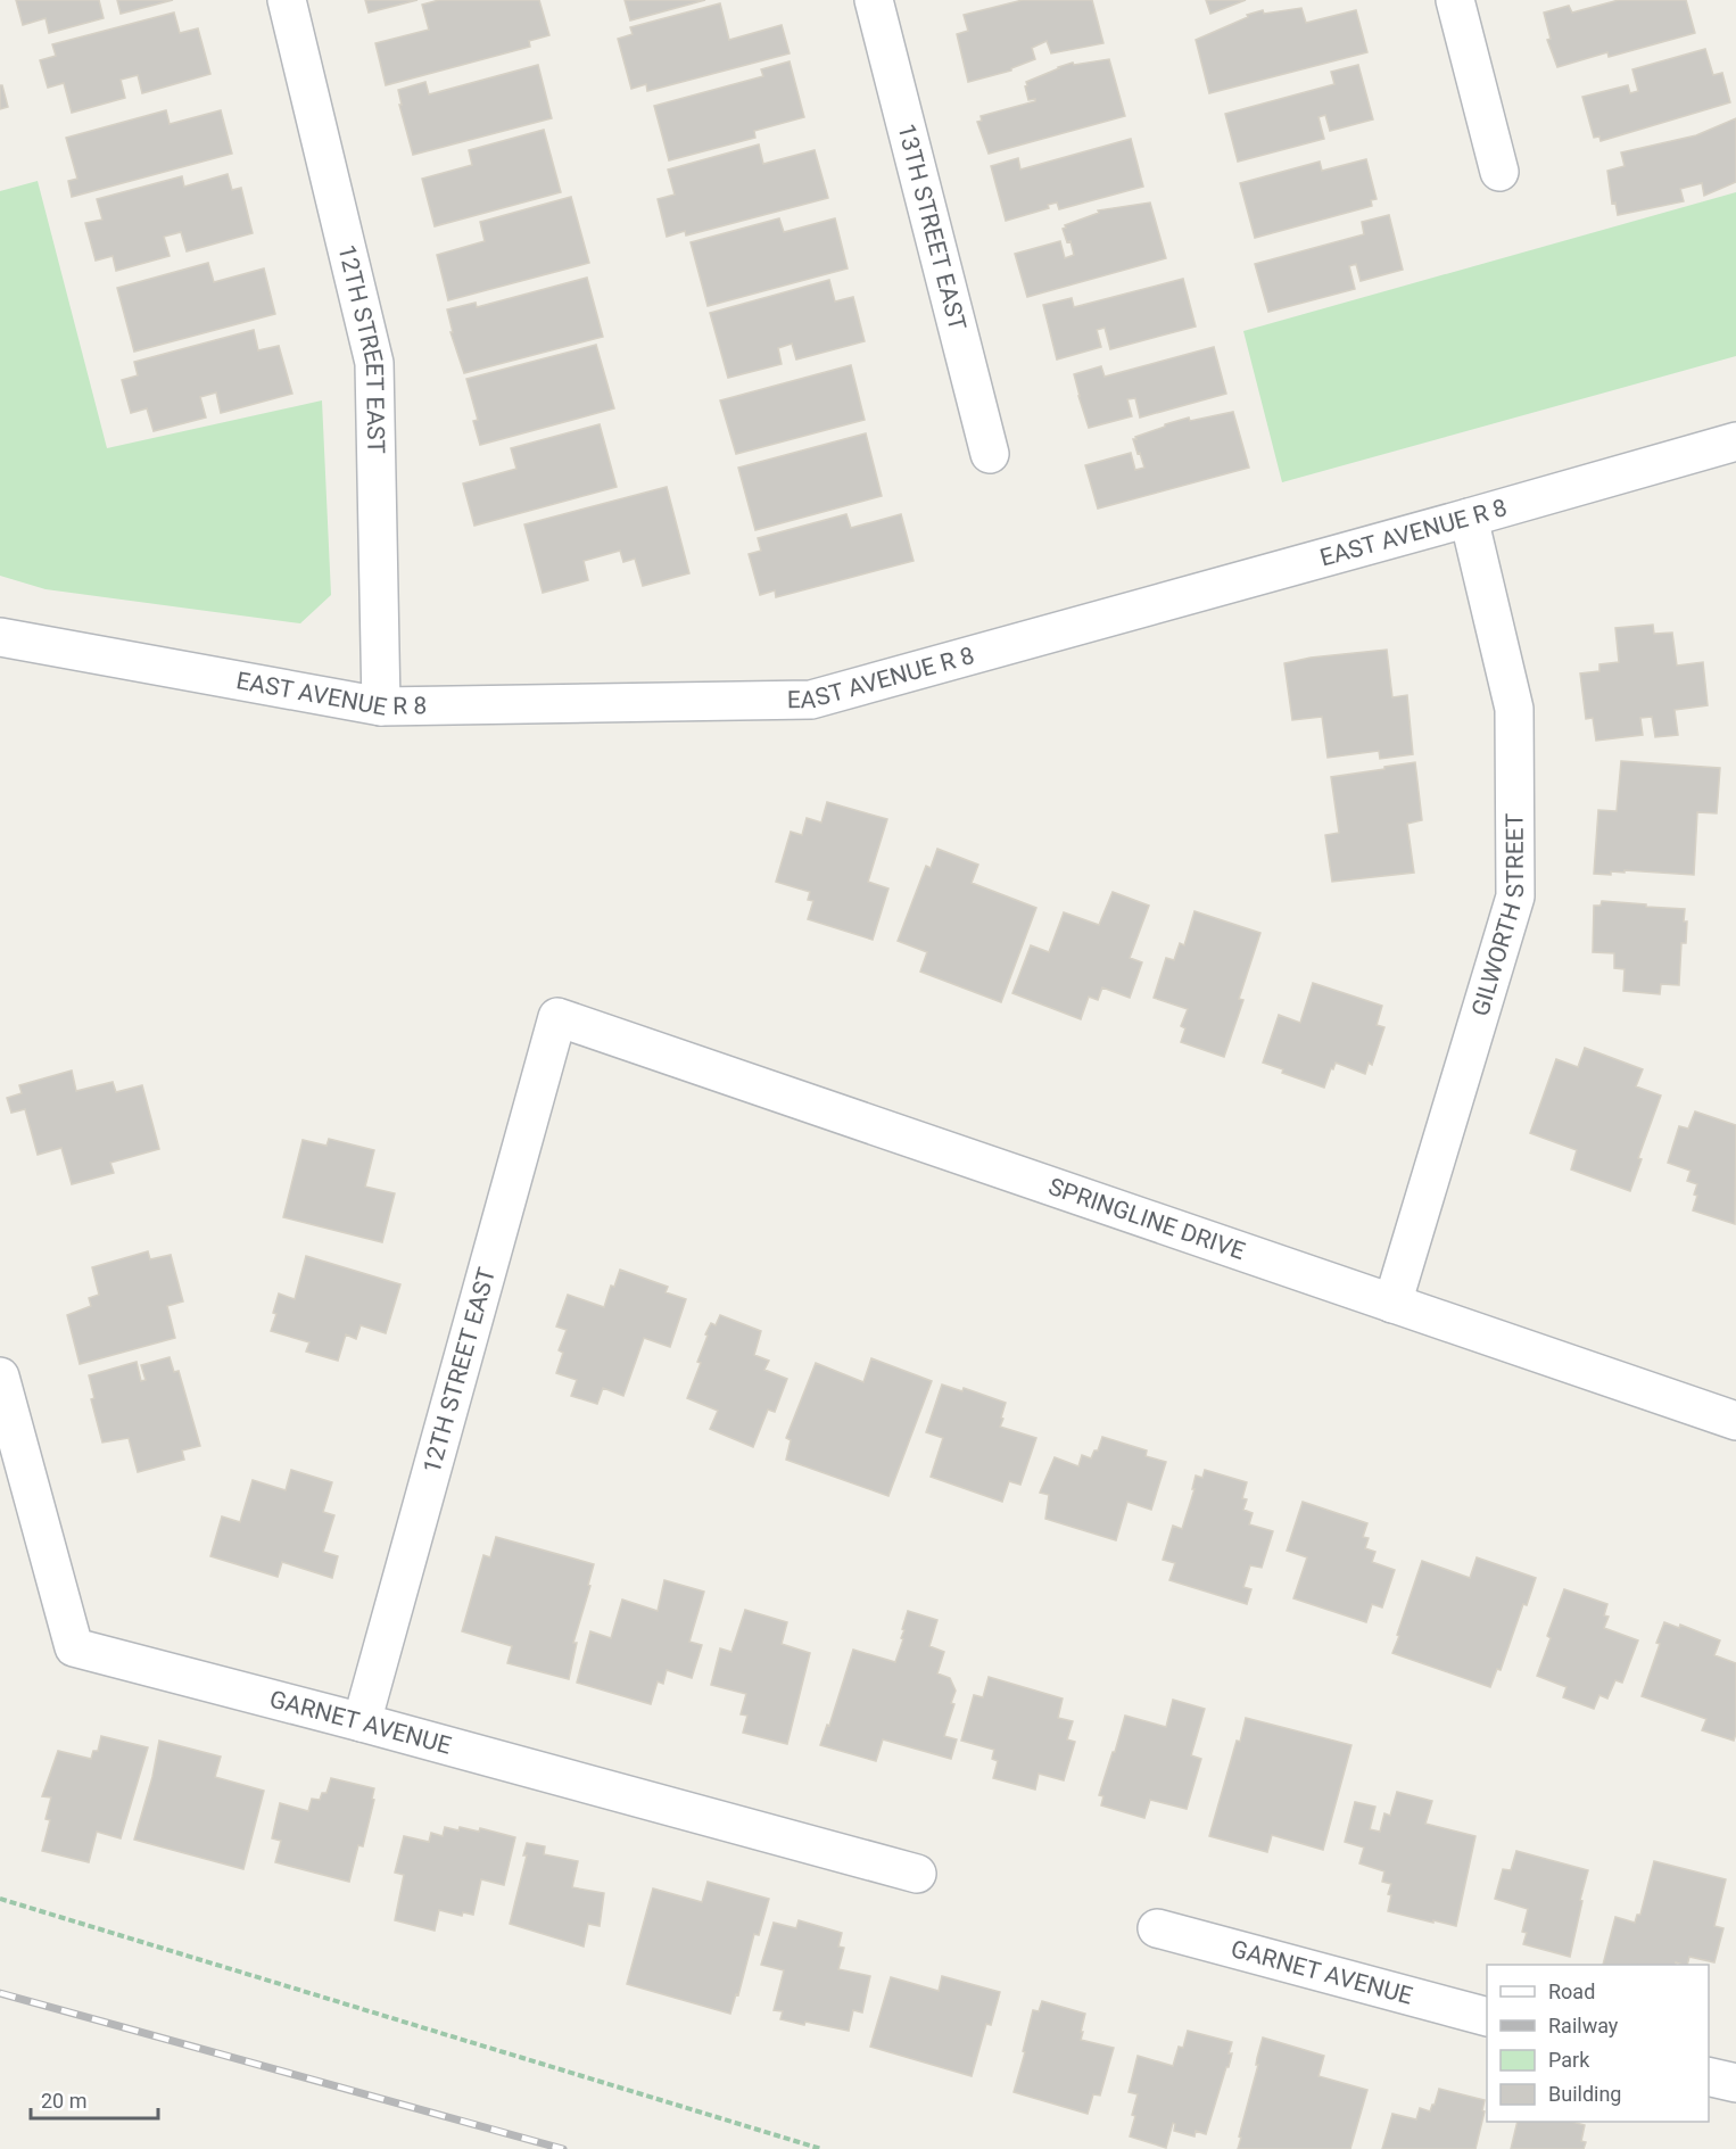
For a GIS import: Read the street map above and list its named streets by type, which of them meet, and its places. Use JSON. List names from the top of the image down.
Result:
{
  "streets": {
    "street": [
      "13TH STREET EAST",
      "12TH STREET EAST",
      "EAST AVENUE R 8",
      "GILWORTH STREET",
      "SPRINGLINE DRIVE",
      "GARNET AVENUE"
    ]
  },
  "crossings": [
    ["12TH STREET EAST", "EAST AVENUE R 8"],
    ["12TH STREET EAST", "SPRINGLINE DRIVE"],
    ["12TH STREET EAST", "GARNET AVENUE"],
    ["EAST AVENUE R 8", "GILWORTH STREET"],
    ["GILWORTH STREET", "SPRINGLINE DRIVE"]
  ],
  "legend": [
    "Road",
    "Railway",
    "Park",
    "Building"
  ],
  "scale_bar": "20 m"
}
